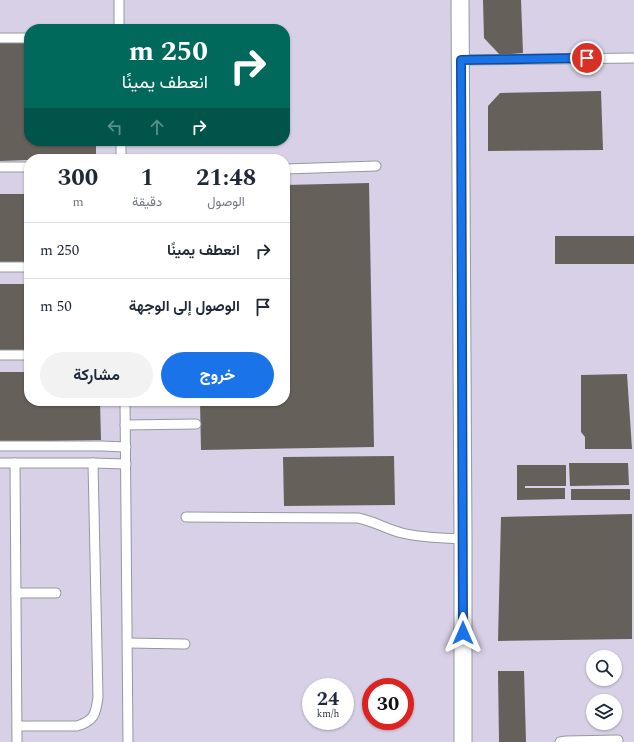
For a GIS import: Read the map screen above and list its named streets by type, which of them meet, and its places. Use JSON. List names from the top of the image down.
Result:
{
  "page": {
    "turn": ["250 m", "انعطف يمينًا"],
    "eta": [
      "21:48",
      "الوصول",
      "1",
      "دقيقة",
      "300",
      "m"
    ],
    "list": [
      {
        "name": "انعطف يمينًا",
        "value": "250 m"
      },
      {
        "name": "الوصول إلى الوجهة",
        "value": "50 m"
      }
    ],
    "buttons": ["خروج", "مشاركة"],
    "speed": "24 km/h",
    "limit": "30"
  }
}
